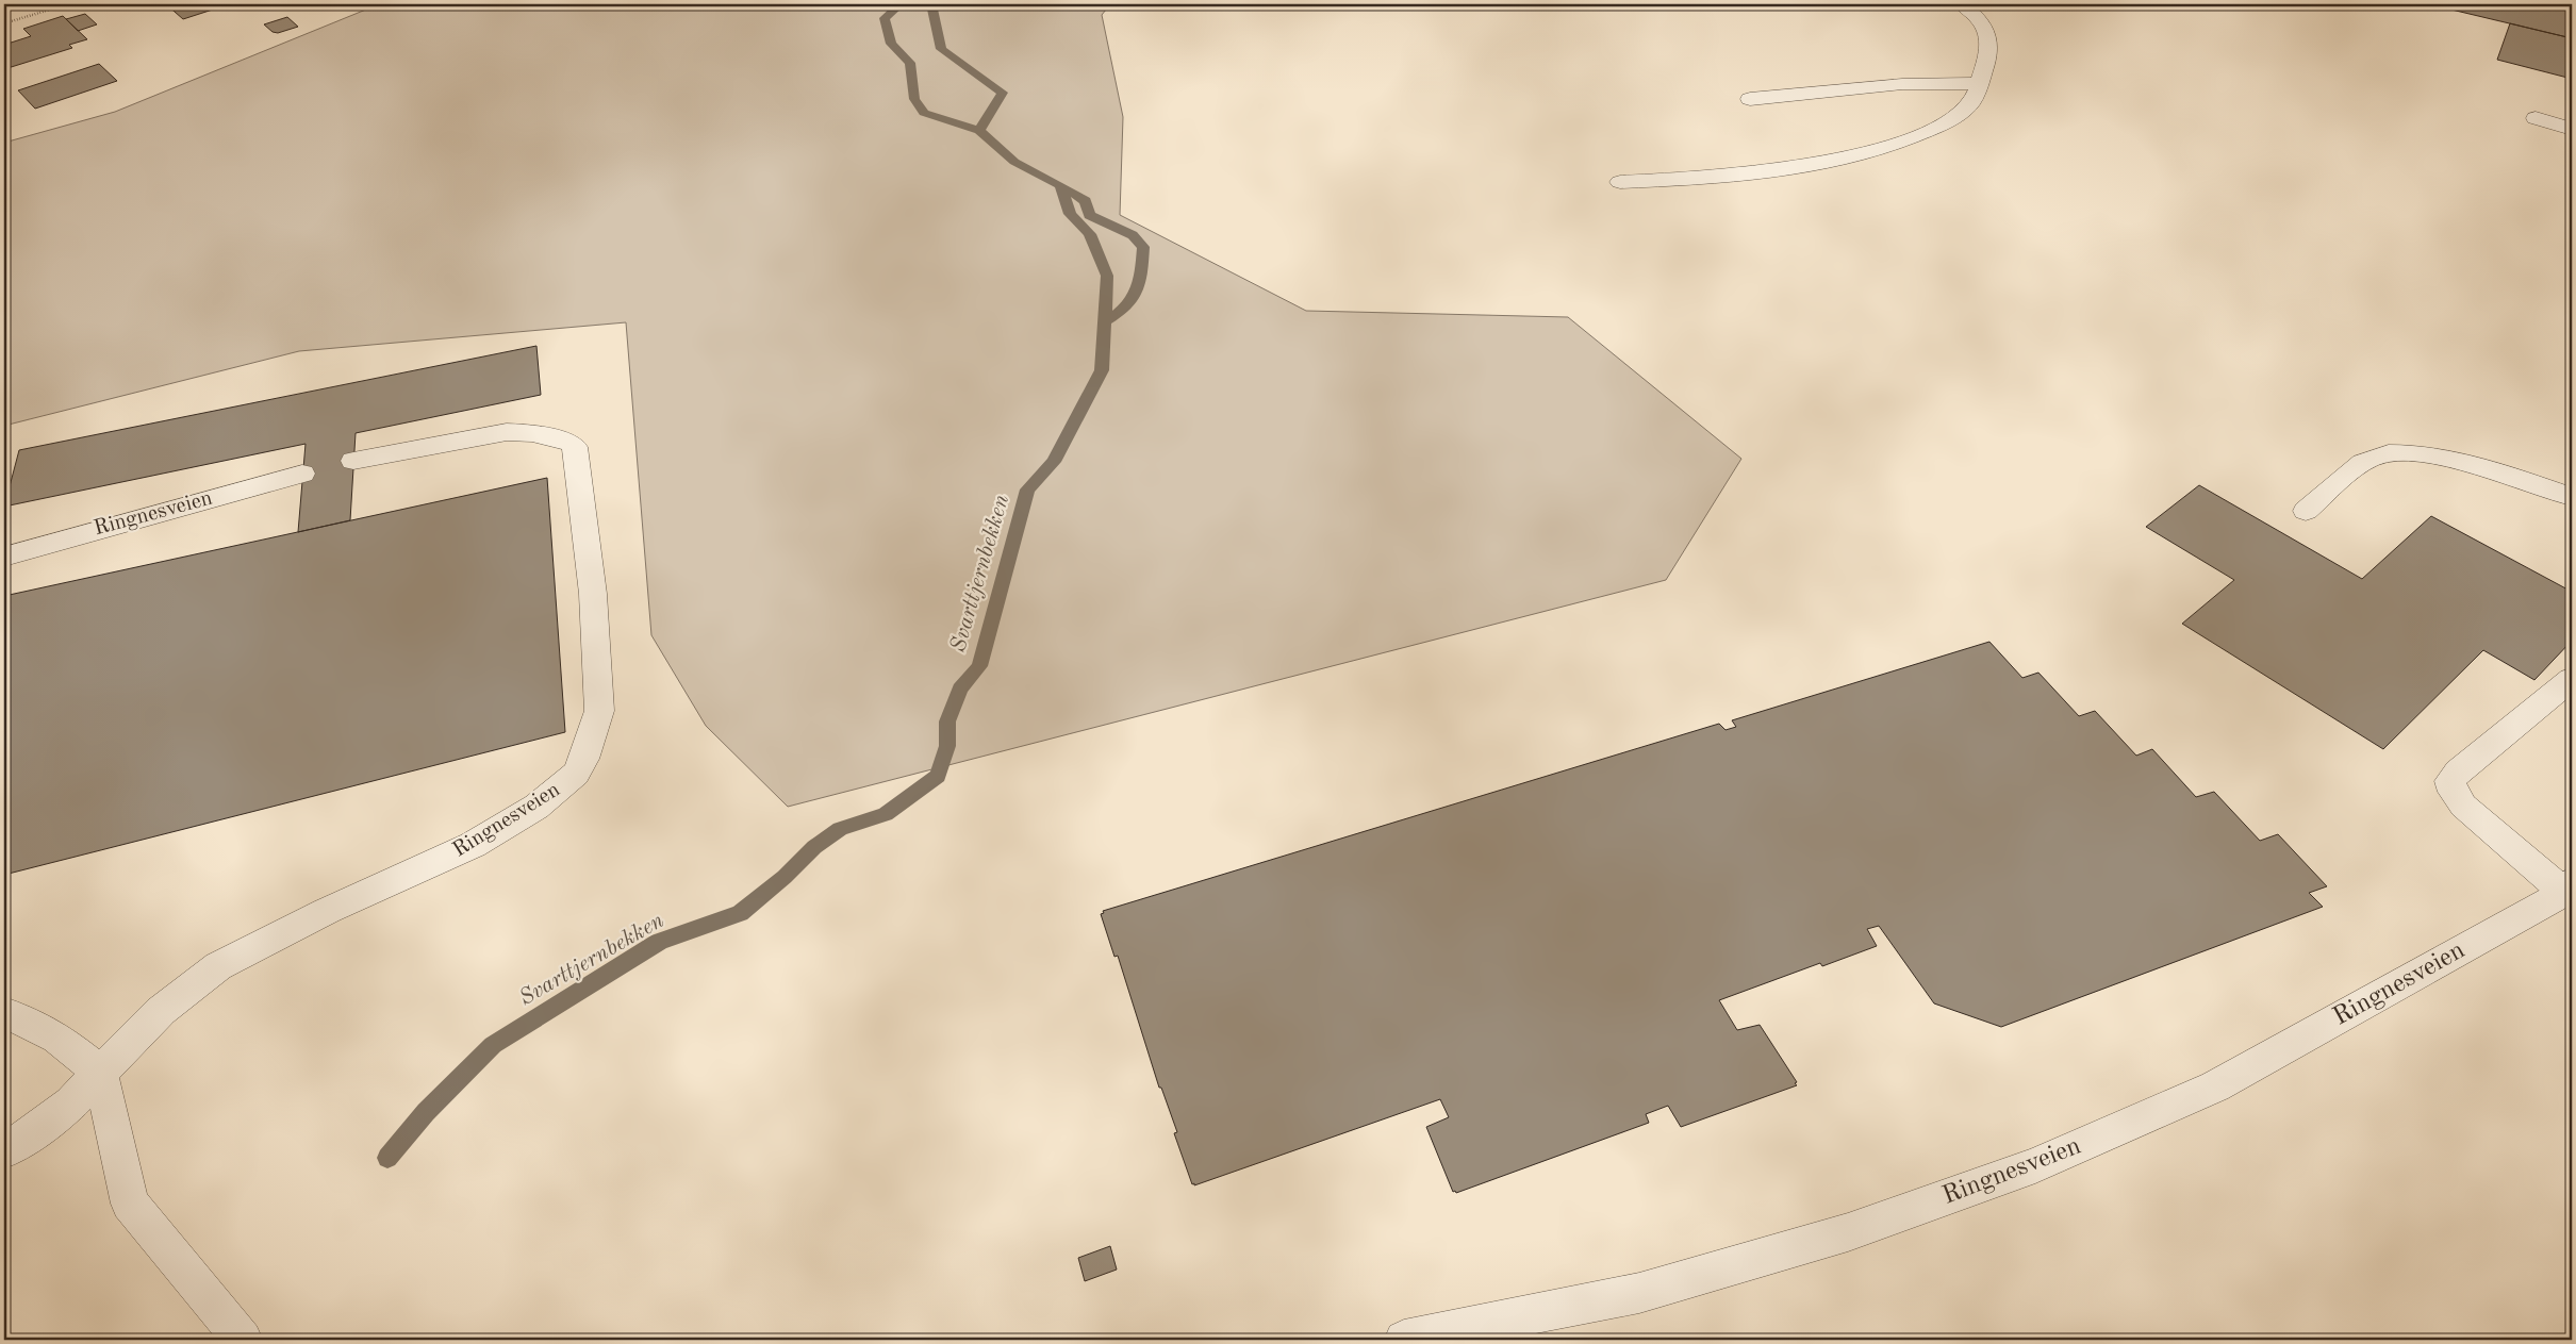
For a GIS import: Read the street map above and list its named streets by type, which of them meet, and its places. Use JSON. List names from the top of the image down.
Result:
{
  "streets": {
    "street": ["Ringnesveien"]
  },
  "water": ["Svarttjernbekken"]
}
